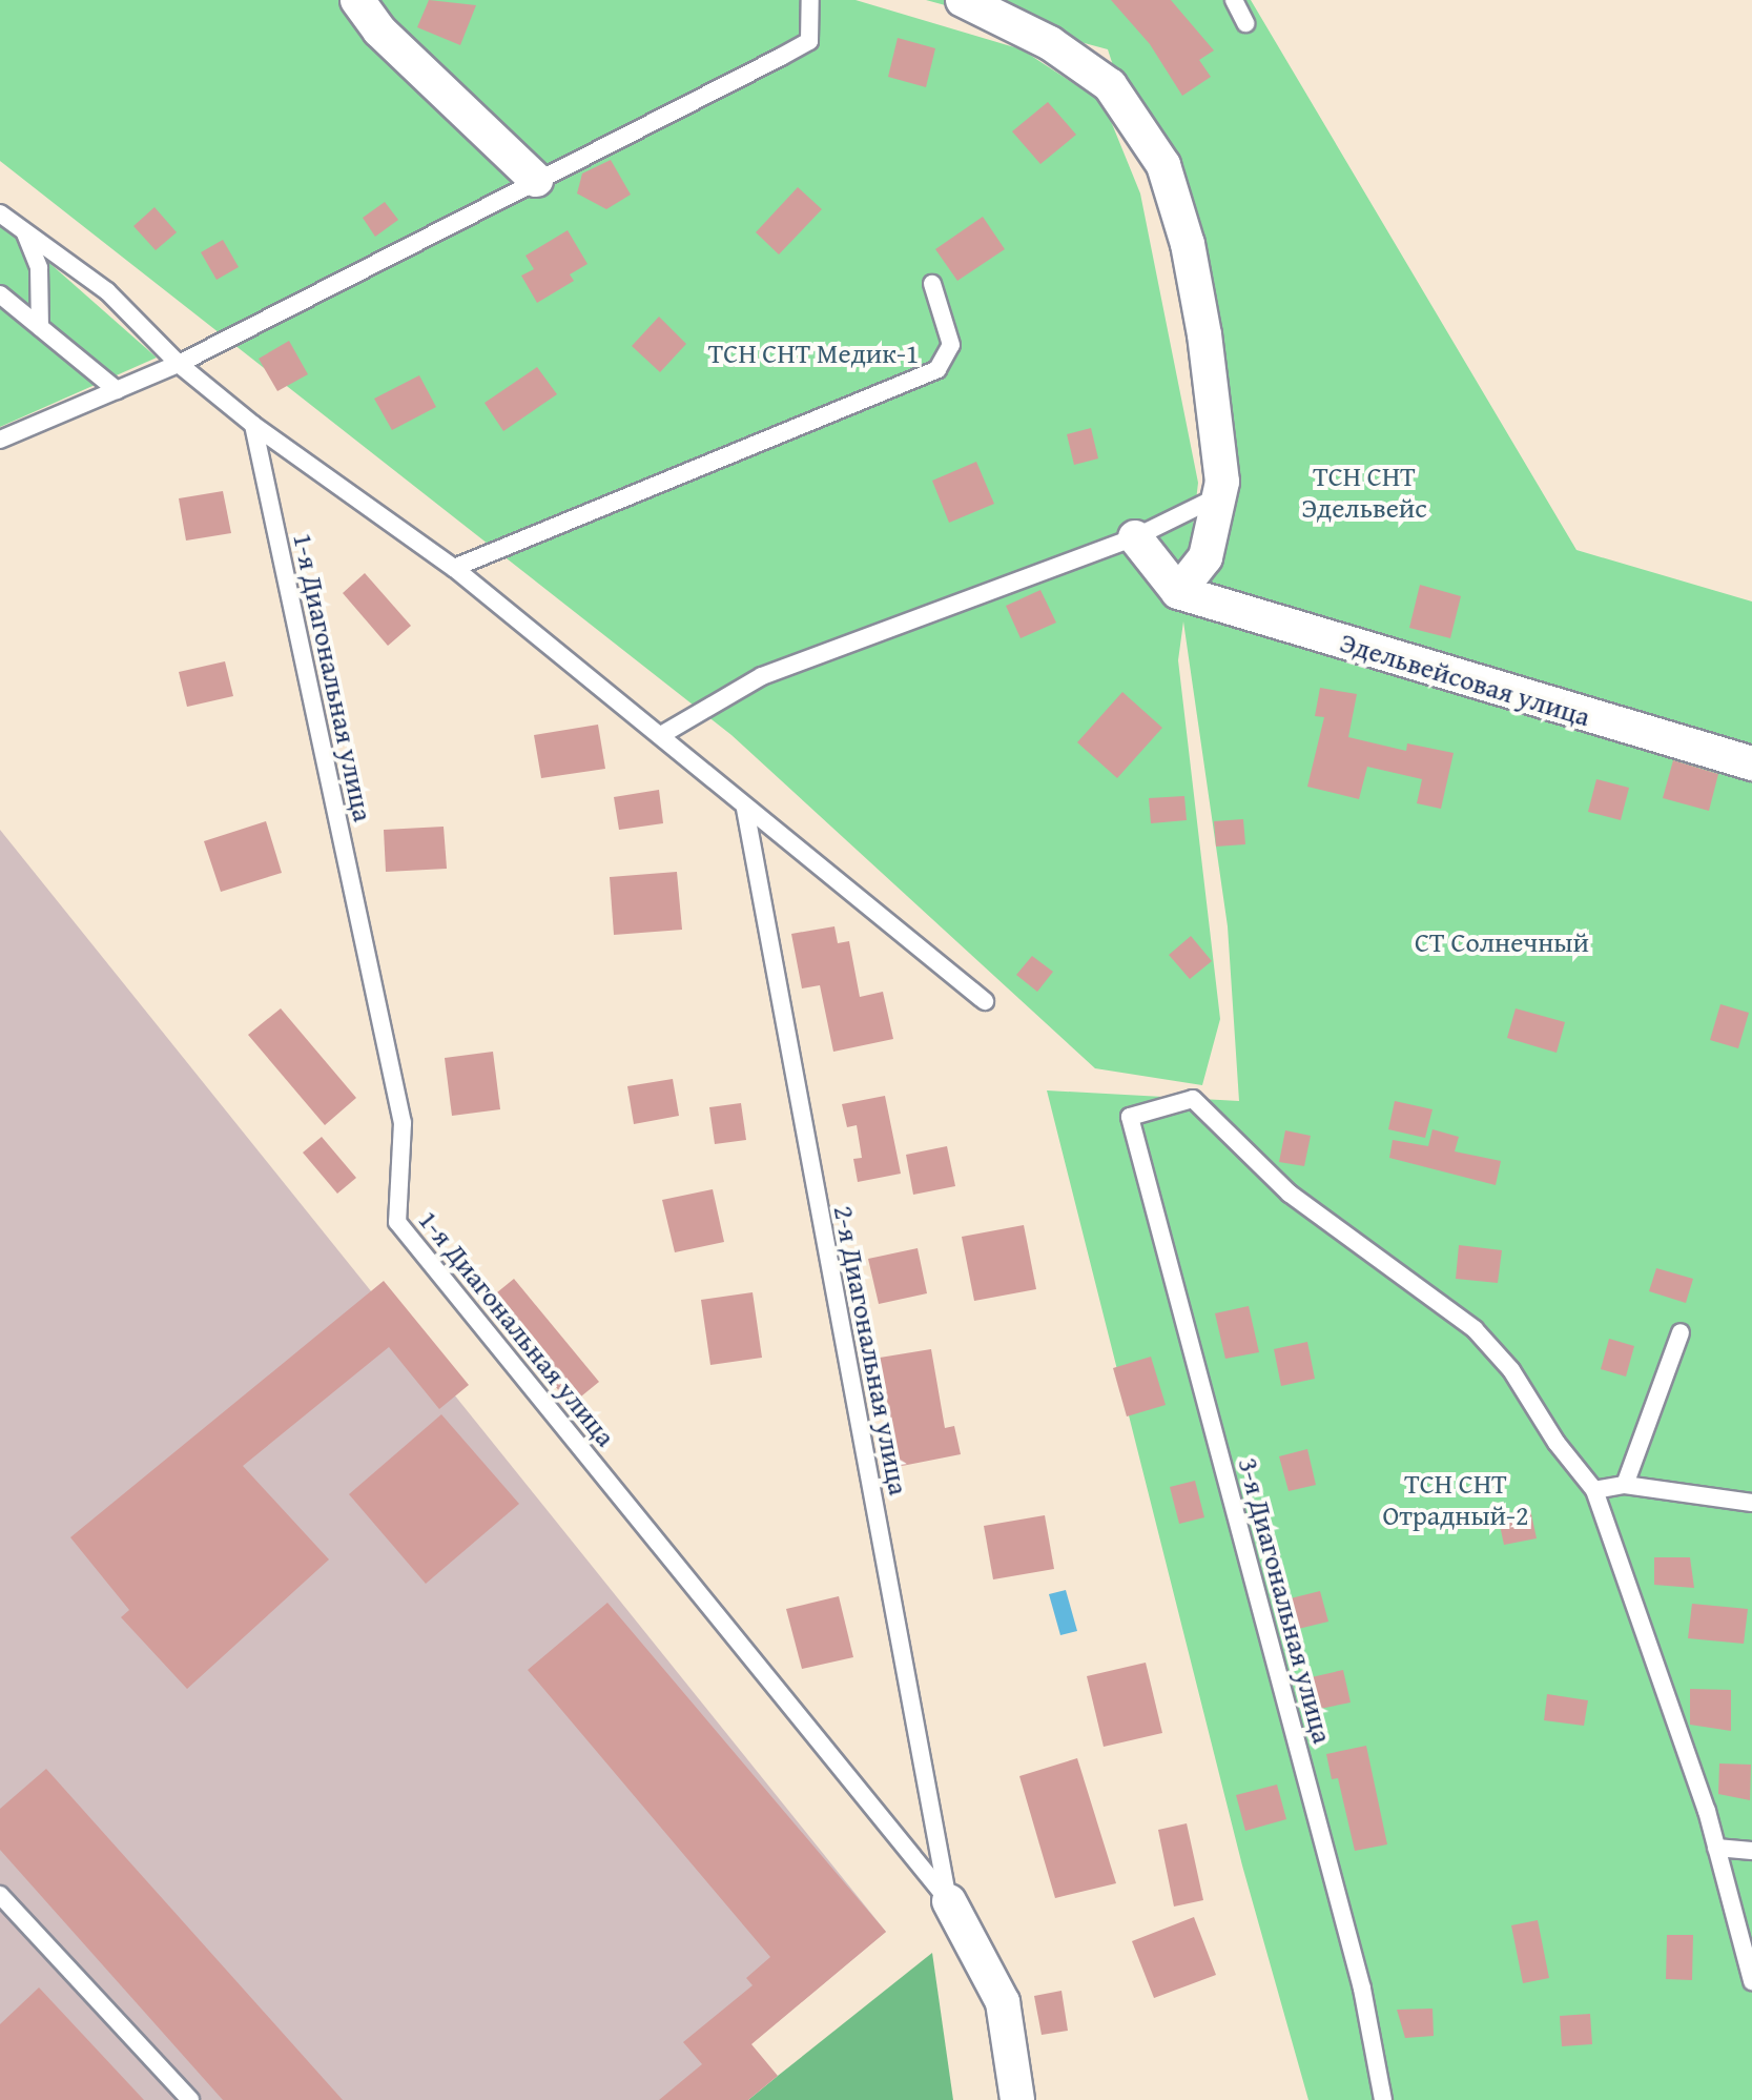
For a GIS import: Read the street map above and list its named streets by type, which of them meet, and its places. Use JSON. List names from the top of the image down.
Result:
{
  "streets": {
    "street": ["Эдельвейсовая улица"],
    "lane": ["1-я Диагональная улица", "2-я Диагональная улица", "3-я Диагональная улица"]
  },
  "crossings": [
    ["1-я Диагональная улица", "2-я Диагональная улица"]
  ],
  "parks": [
    "ТСН СНТ Медик-1",
    "ТСН СНТ Эдельвейс",
    "СТ Солнечный",
    "ТСН СНТ Отрадный-2"
  ]
}
